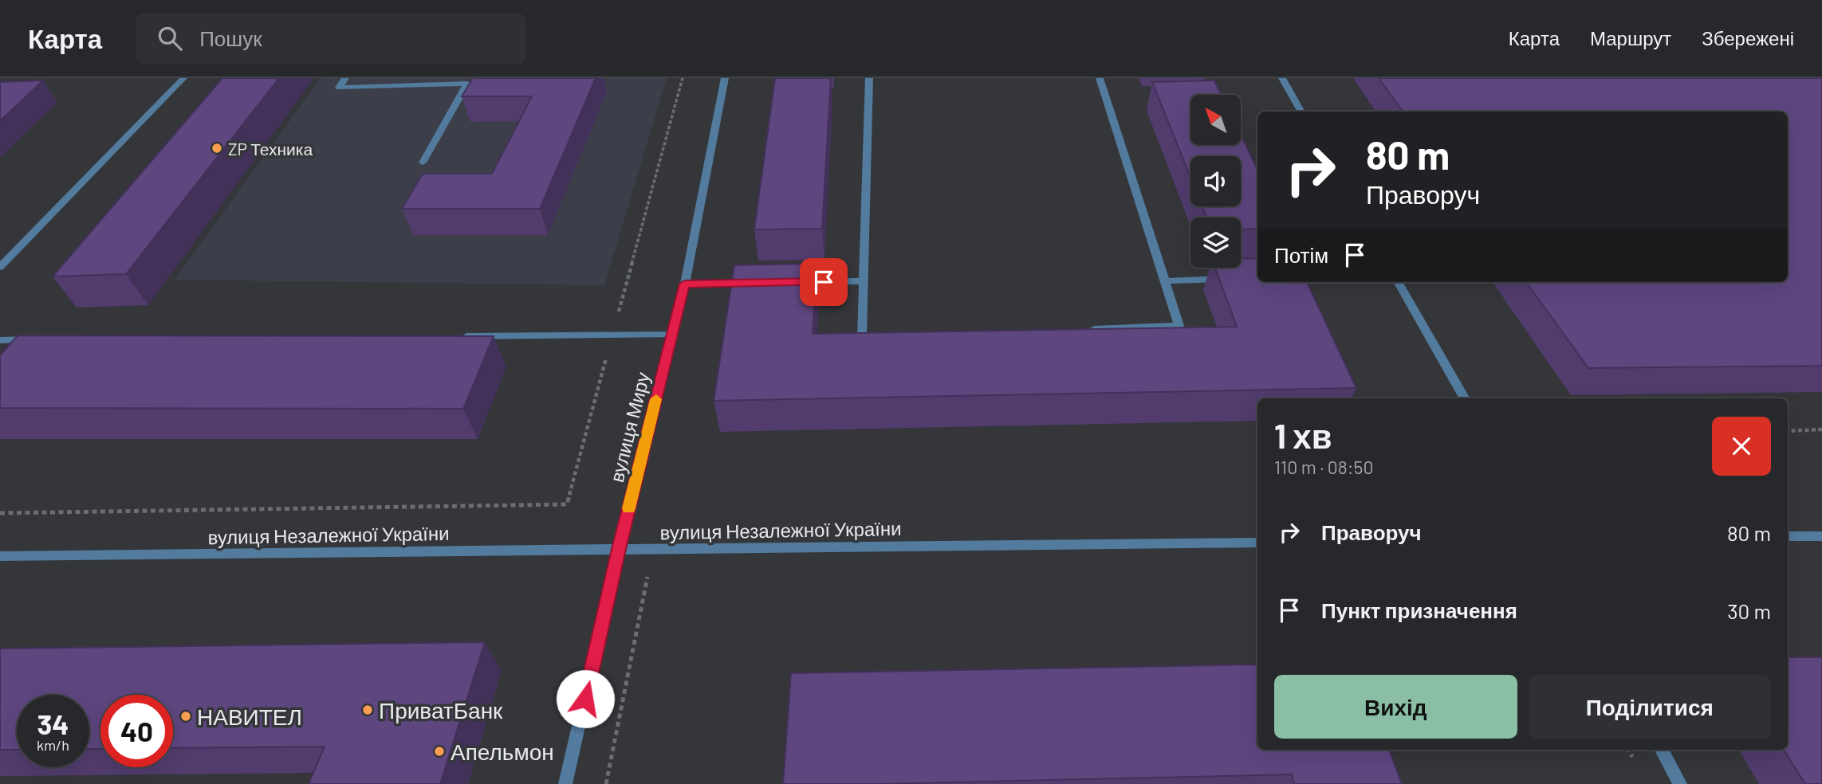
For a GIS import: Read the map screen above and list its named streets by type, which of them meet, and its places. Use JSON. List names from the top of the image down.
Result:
{
  "streets": {
    "street": ["вулиця Миру", "вулиця Незалежної України"]
  },
  "crossings": [
    ["вулиця Миру", "вулиця Незалежної України"]
  ],
  "places": [
    "ZP Техника",
    "ПриватБанк",
    "НАВИТЕЛ",
    "Апельмон"
  ],
  "north": "top left",
  "page": {
    "header": "Карта",
    "search": "Пошук",
    "nav": ["Карта", "Маршрут", "Збережені"],
    "turn": ["80 m", "Праворуч"],
    "then": "Потім",
    "heading": ["1 хв", "110 m · 08:50"],
    "list": [
      {
        "name": "Праворуч",
        "value": "80 m"
      },
      {
        "name": "Пункт призначення",
        "value": "30 m"
      }
    ],
    "buttons": ["Вихід", "Поділитися"],
    "speed": "34 km/h",
    "limit": "40"
  }
}
